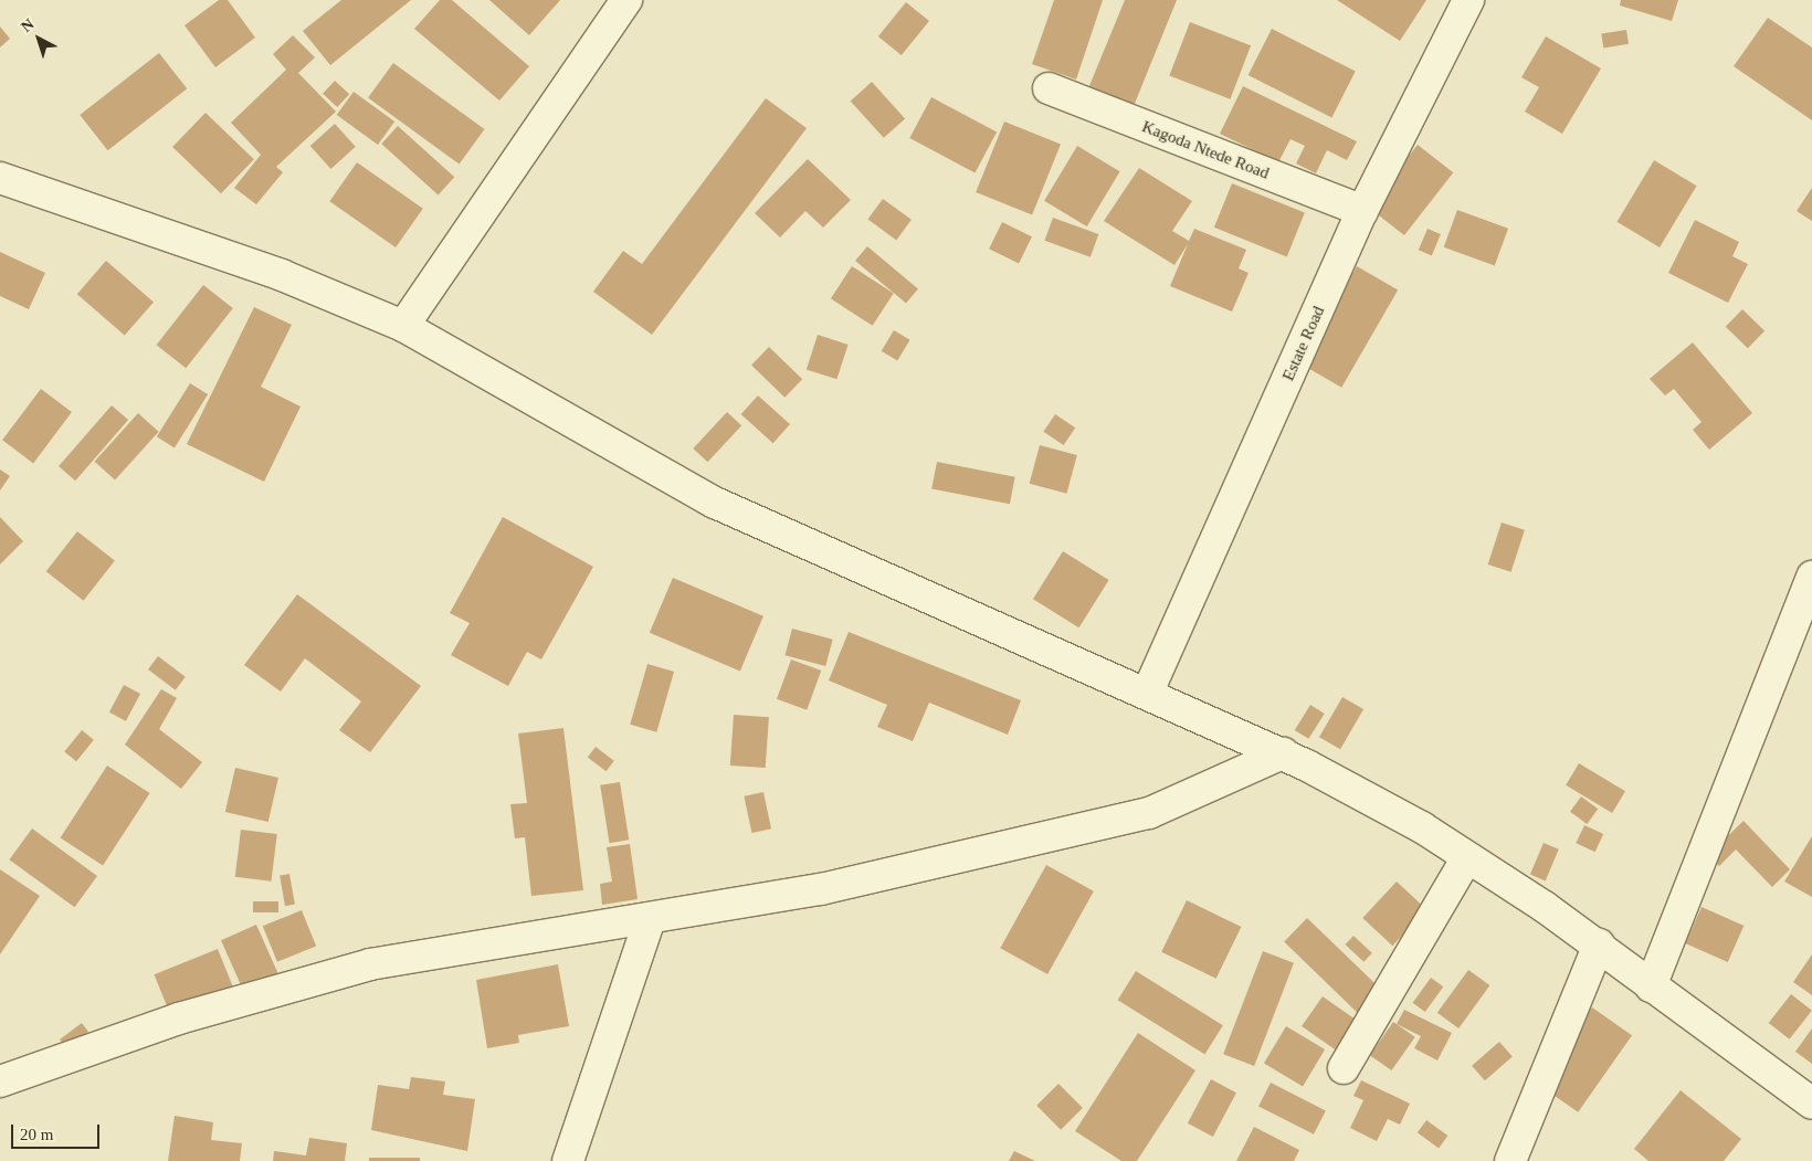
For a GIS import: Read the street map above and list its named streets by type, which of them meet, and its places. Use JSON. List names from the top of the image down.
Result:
{
  "streets": {
    "street": ["Kagoda Ntede Road", "Estate Road"]
  },
  "crossings": [
    ["Kagoda Ntede Road", "Estate Road"]
  ],
  "scale_bar": "20 m",
  "north": "top left"
}
